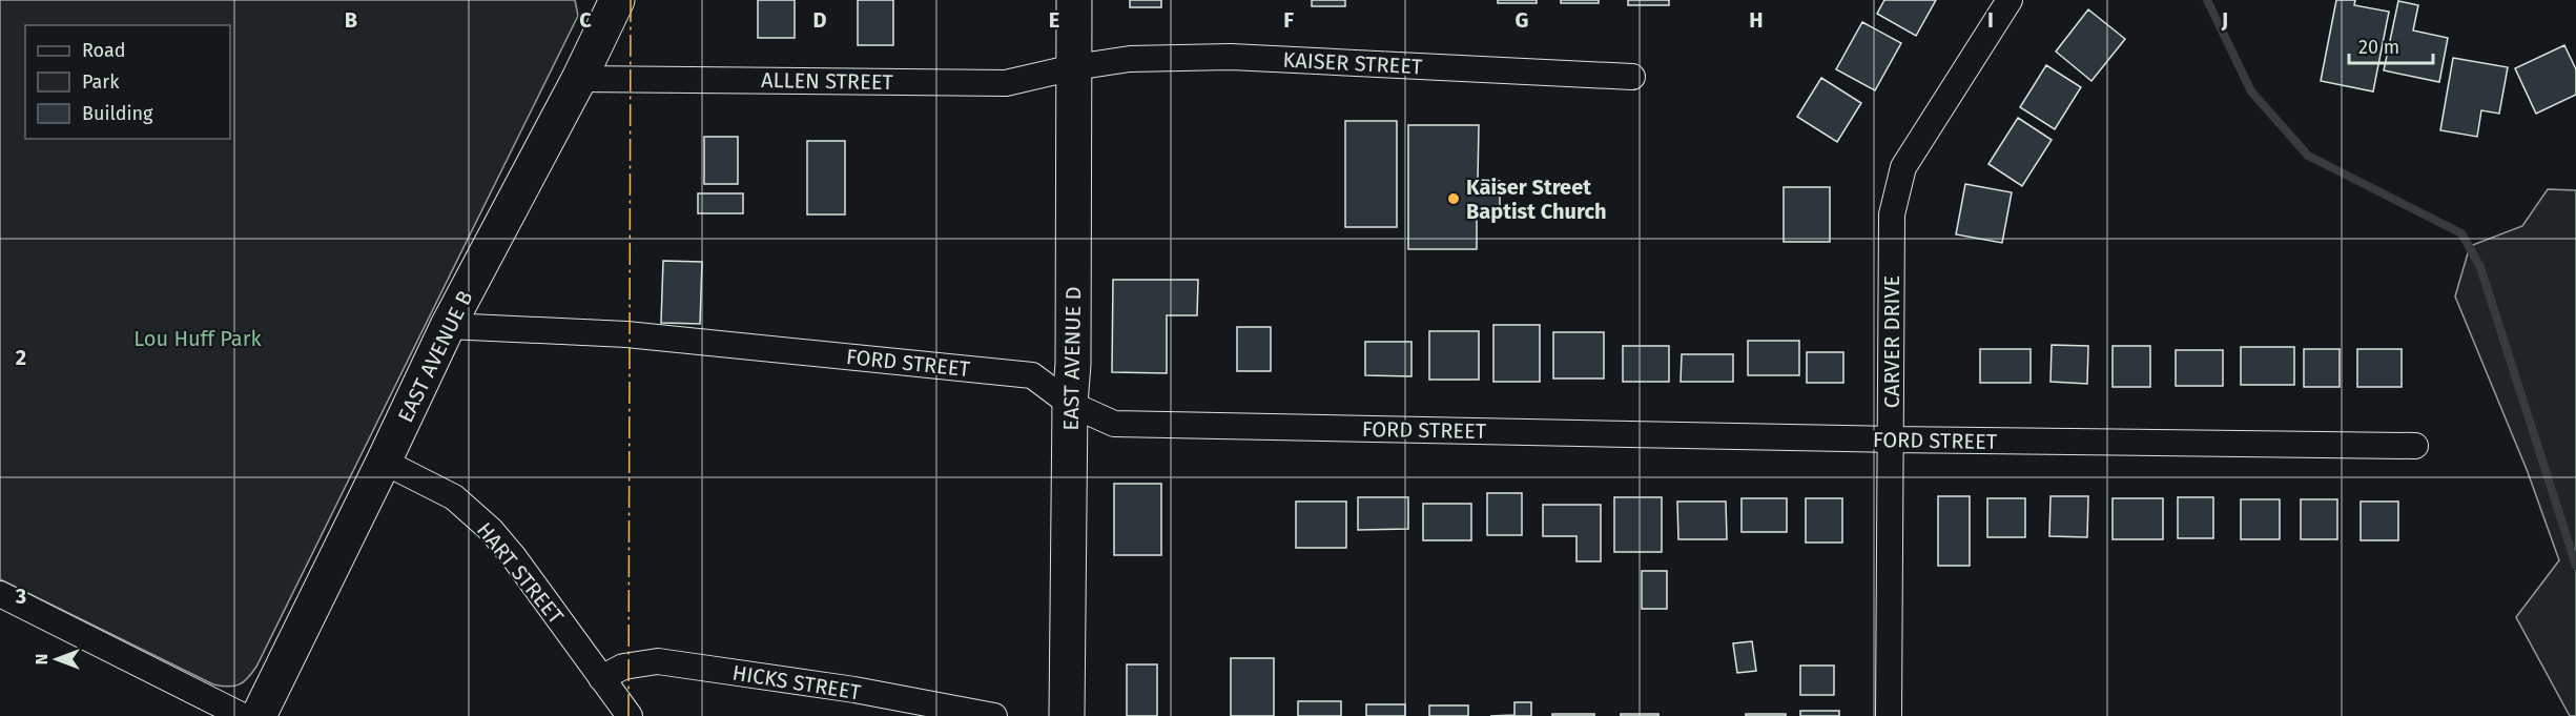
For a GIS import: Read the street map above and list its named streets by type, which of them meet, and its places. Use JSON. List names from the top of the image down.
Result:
{
  "streets": {
    "main road": ["EAST AVENUE B", "EAST AVENUE D"],
    "street": [
      "KAISER STREET",
      "ALLEN STREET",
      "CARVER DRIVE",
      "FORD STREET",
      "HART STREET",
      "HICKS STREET"
    ]
  },
  "crossings": [
    ["KAISER STREET", "ALLEN STREET"],
    ["KAISER STREET", "EAST AVENUE D"],
    ["ALLEN STREET", "EAST AVENUE B"],
    ["ALLEN STREET", "EAST AVENUE D"],
    ["CARVER DRIVE", "FORD STREET"],
    ["EAST AVENUE B", "FORD STREET"],
    ["EAST AVENUE B", "HART STREET"],
    ["EAST AVENUE D", "FORD STREET"],
    ["HART STREET", "HICKS STREET"]
  ],
  "parks": ["Lou Huff Park"],
  "places": ["Kaiser Street Baptist Church"],
  "legend": ["Road", "Park", "Building"],
  "scale_bar": "20 m",
  "north": "left",
  "grid": {
    "columns": [
      "B",
      "C",
      "D",
      "E",
      "F",
      "G",
      "H",
      "I",
      "J"
    ],
    "rows": ["2", "3"]
  }
}
